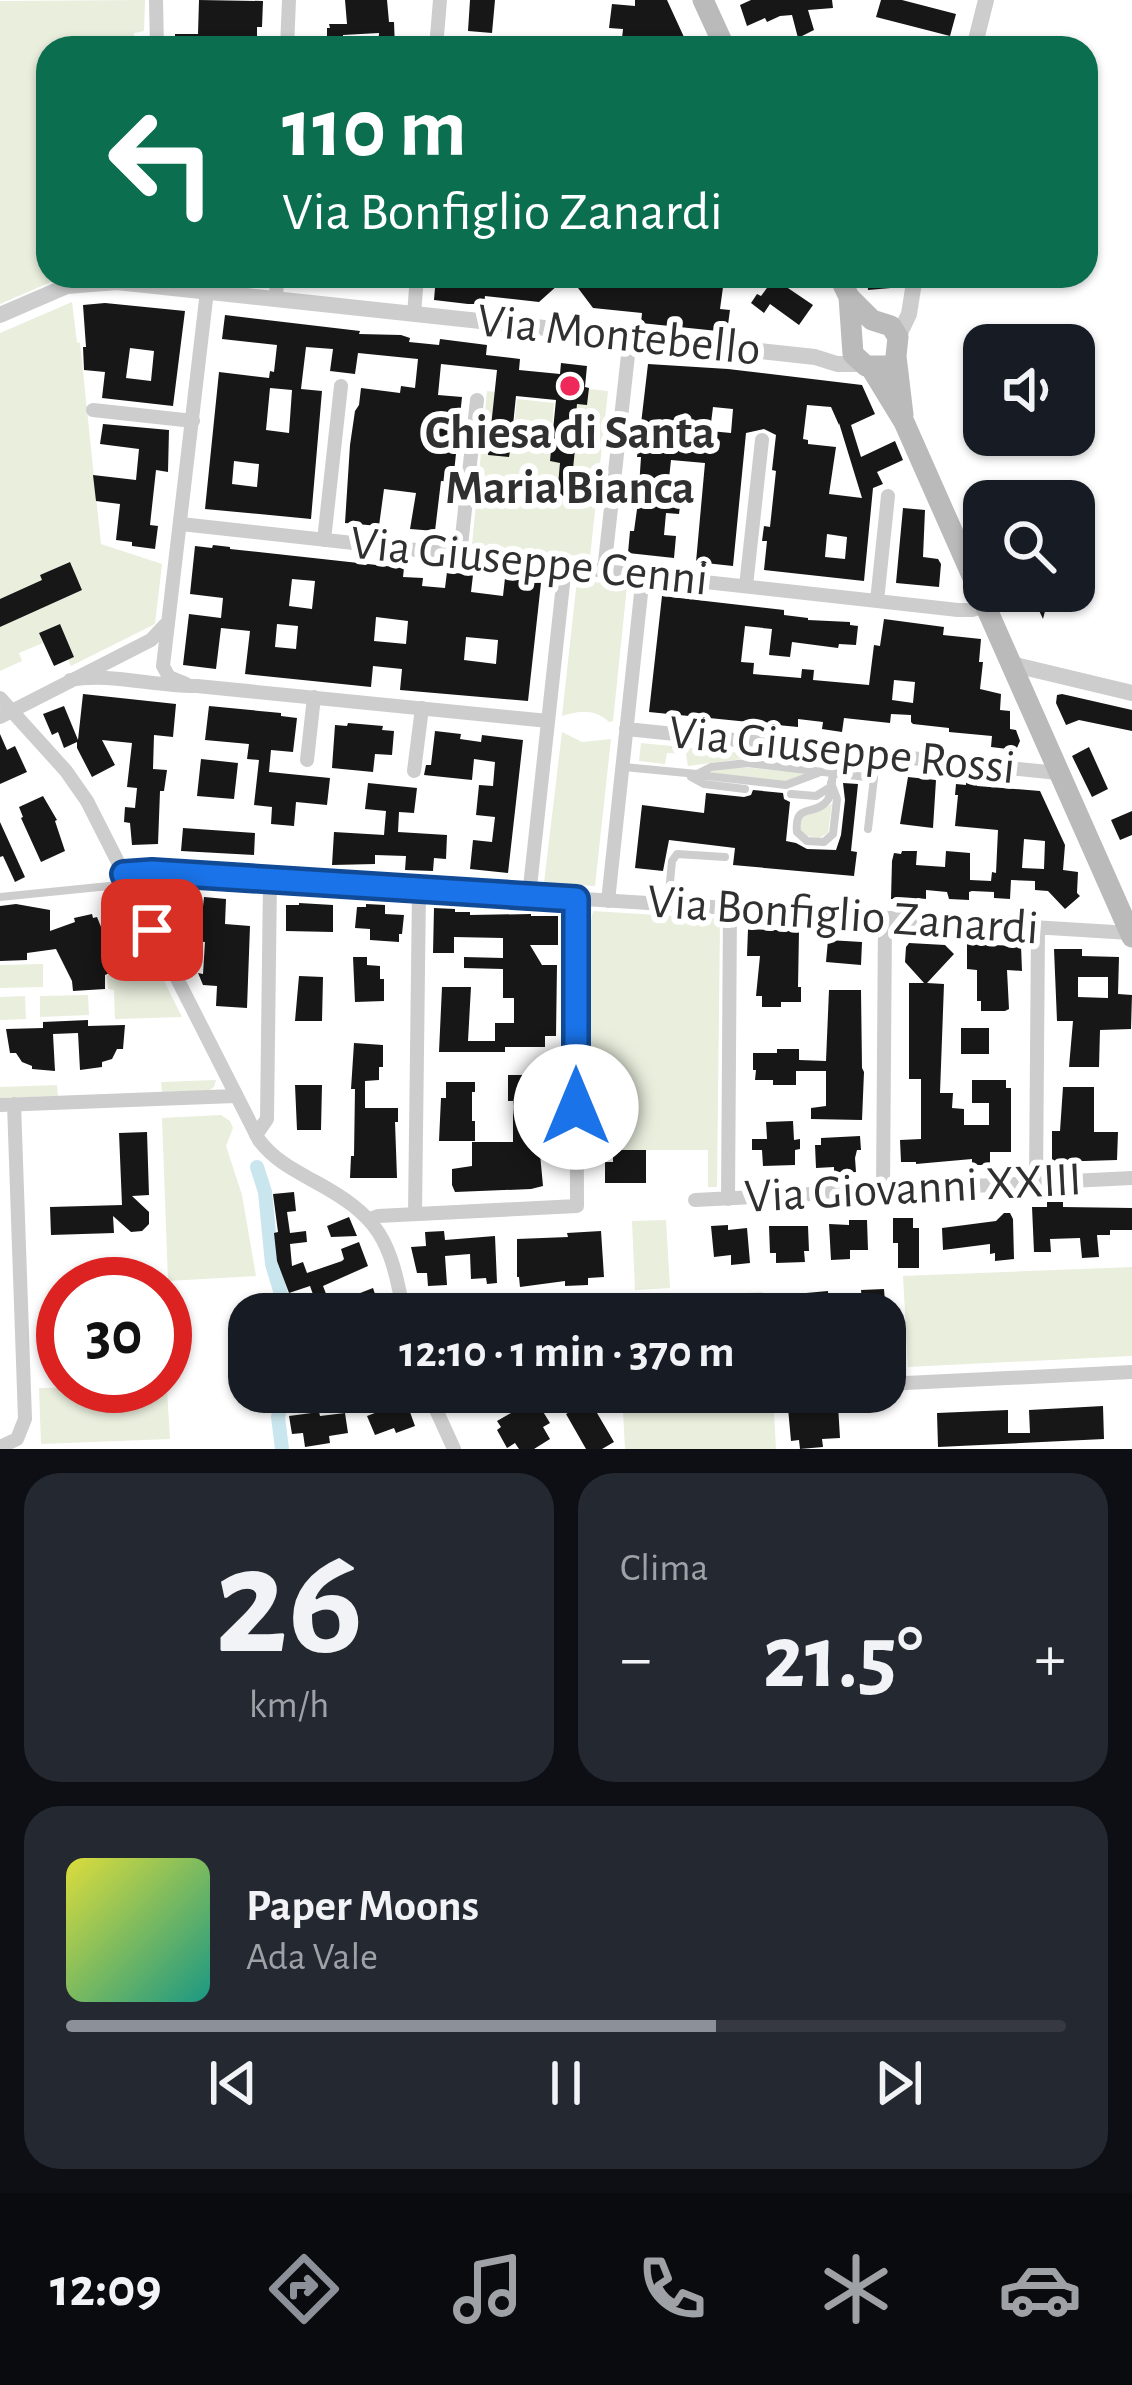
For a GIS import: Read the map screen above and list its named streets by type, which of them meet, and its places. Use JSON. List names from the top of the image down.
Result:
{
  "streets": {
    "street": [
      "Via Montebello",
      "Via Giuseppe Cenni",
      "Via Giuseppe Rossi",
      "Via Bonfiglio Zanardi",
      "Via Giovanni XXIII"
    ]
  },
  "places": ["Chiesa di Santa Maria Bianca"],
  "page": {
    "turn": ["110 m", "Via Bonfiglio Zanardi"],
    "limit": "30",
    "trip": "12:10 · 1 min · 370 m",
    "tile": [
      ["26", "km/h"],
      "Clima"
    ],
    "heat": ["−", "21.5°", "+"],
    "song": ["Paper Moons", "Ada Vale"],
    "tabs": "12:09"
  }
}
